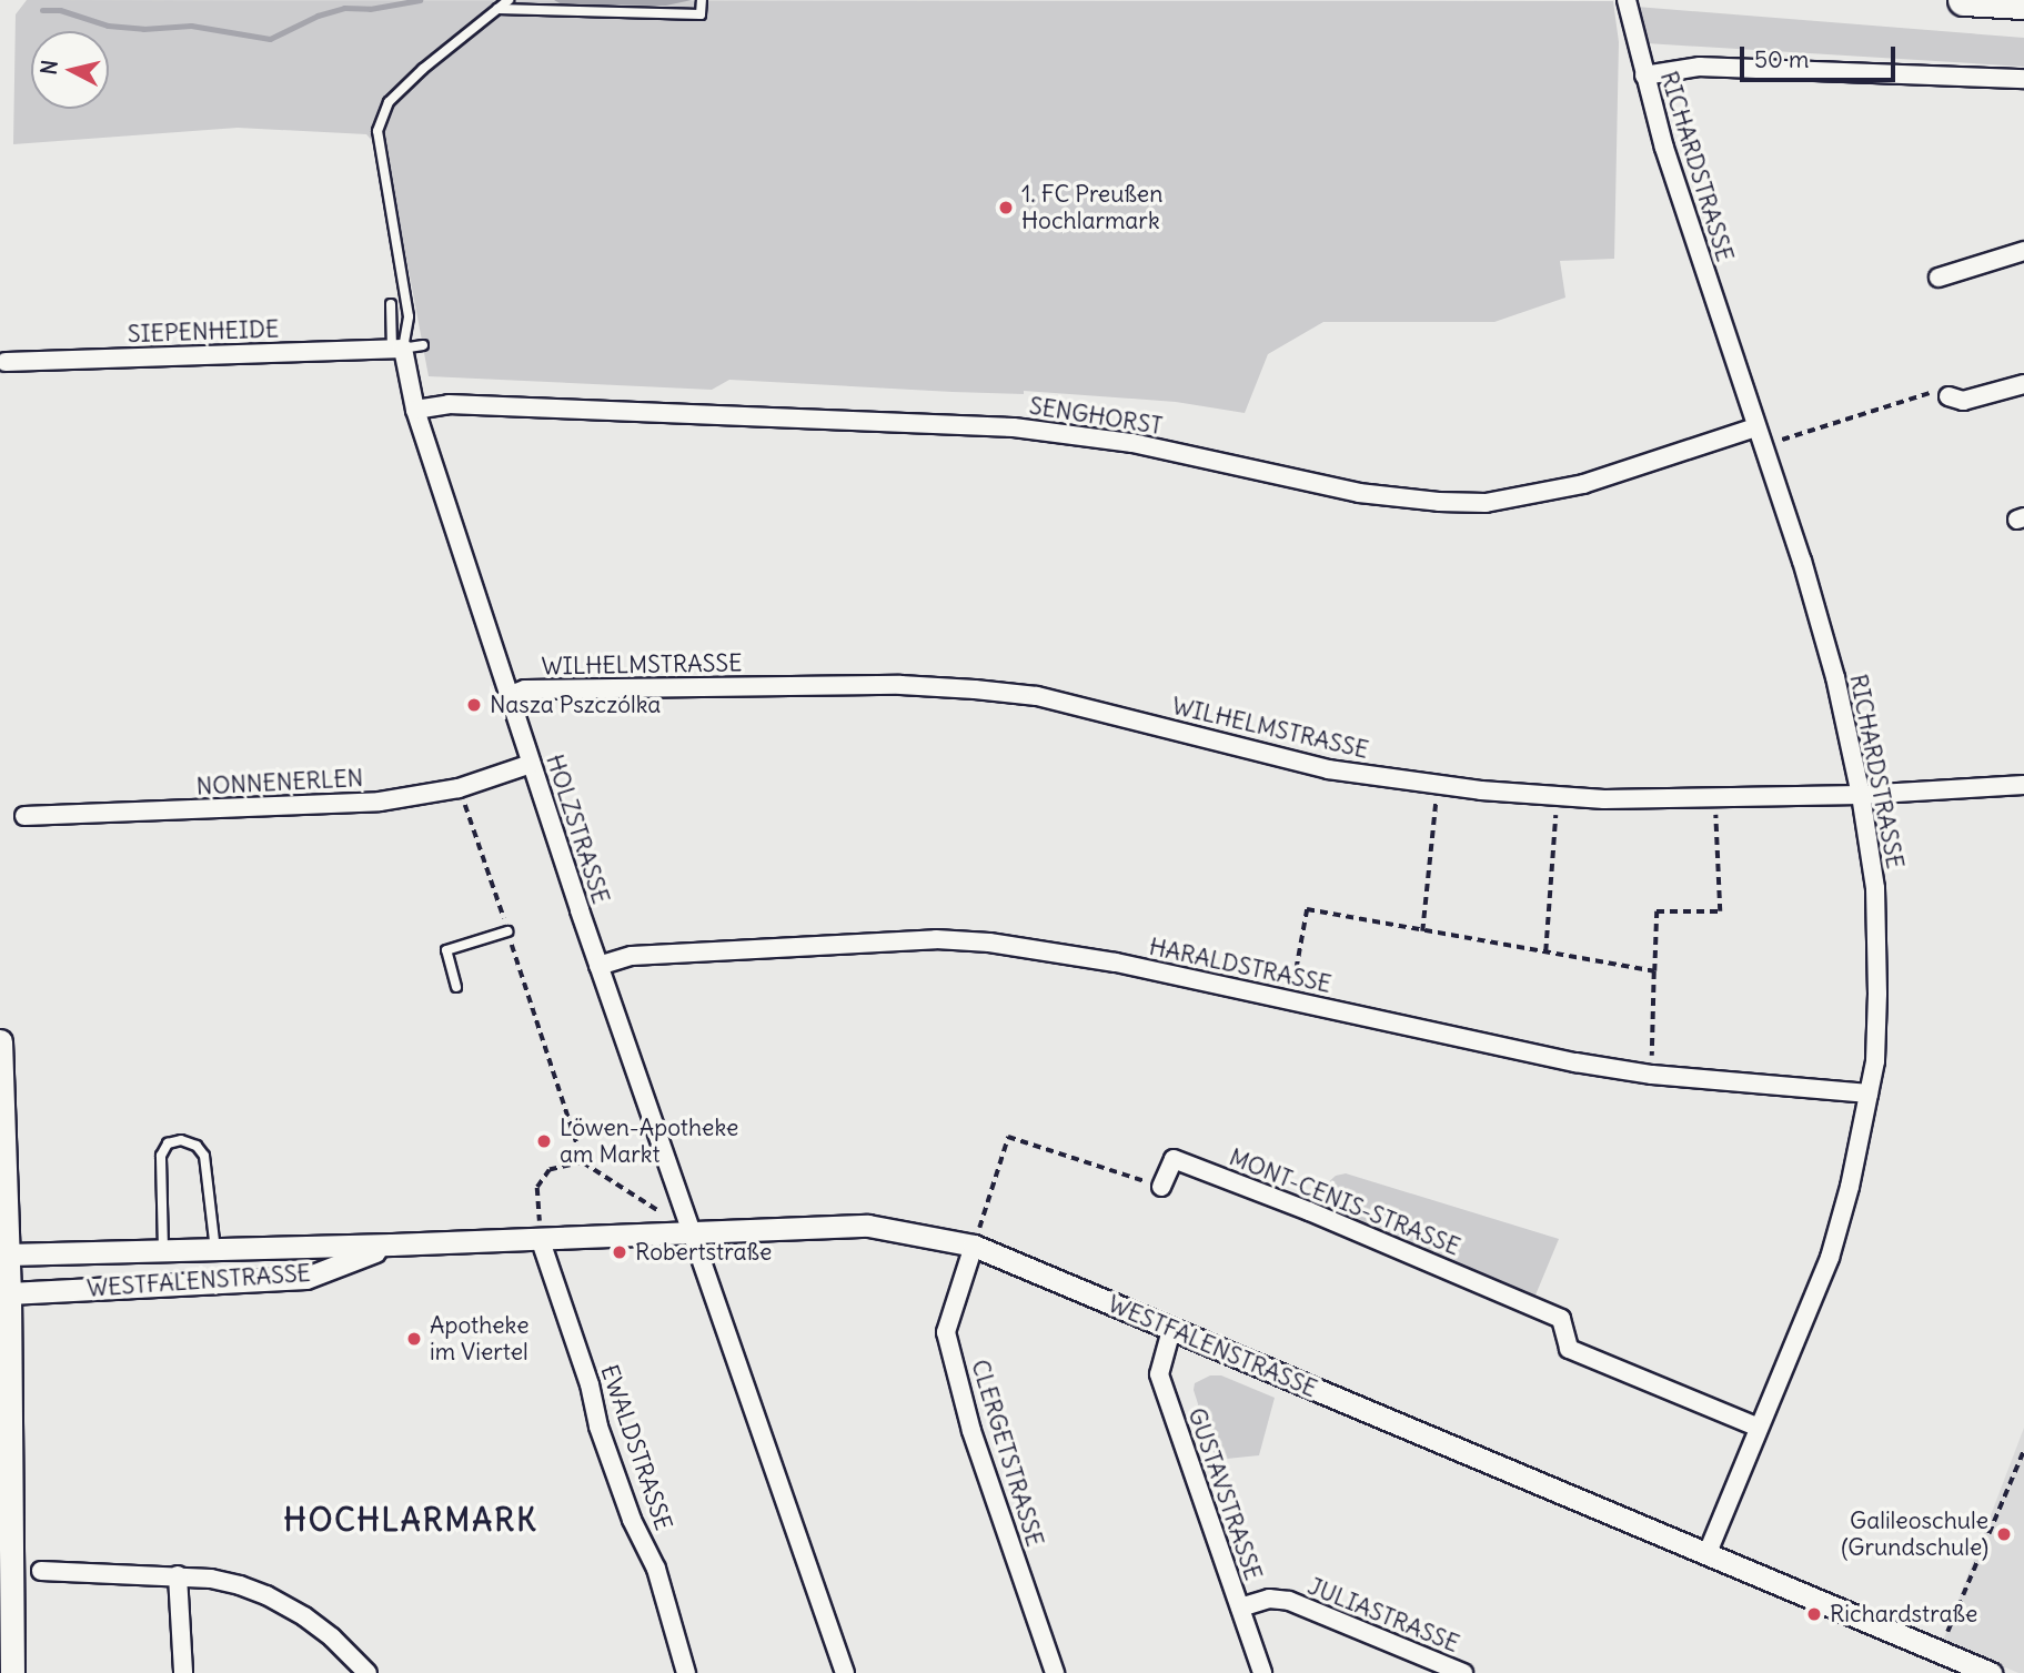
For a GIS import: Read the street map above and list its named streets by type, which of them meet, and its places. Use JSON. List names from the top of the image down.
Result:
{
  "streets": {
    "street": [
      "RICHARDSTRASSE",
      "SIEPENHEIDE",
      "SENGHORST",
      "WILHELMSTRASSE",
      "NONNENERLEN",
      "HOLZSTRASSE",
      "HARALDSTRASSE",
      "MONT-CENIS-STRASSE",
      "WESTFALENSTRASSE",
      "EWALDSTRASSE",
      "CLERGETSTRASSE",
      "GUSTAVSTRASSE",
      "JULIASTRASSE"
    ]
  },
  "crossings": [
    ["RICHARDSTRASSE", "SENGHORST"],
    ["RICHARDSTRASSE", "WILHELMSTRASSE"],
    ["RICHARDSTRASSE", "HARALDSTRASSE"],
    ["RICHARDSTRASSE", "MONT-CENIS-STRASSE"],
    ["RICHARDSTRASSE", "WESTFALENSTRASSE"],
    ["SIEPENHEIDE", "HOLZSTRASSE"],
    ["SENGHORST", "HOLZSTRASSE"],
    ["WILHELMSTRASSE", "HOLZSTRASSE"],
    ["NONNENERLEN", "HOLZSTRASSE"],
    ["HOLZSTRASSE", "HARALDSTRASSE"],
    ["HOLZSTRASSE", "WESTFALENSTRASSE"],
    ["WESTFALENSTRASSE", "EWALDSTRASSE"],
    ["WESTFALENSTRASSE", "CLERGETSTRASSE"],
    ["WESTFALENSTRASSE", "GUSTAVSTRASSE"],
    ["GUSTAVSTRASSE", "JULIASTRASSE"]
  ],
  "districts": ["HOCHLARMARK"],
  "places": [
    "1. FC Preußen Hochlarmark",
    "Nasza Pszczólka",
    "Löwen-Apotheke am Markt",
    "Robertstraße",
    "Apotheke im Viertel",
    "Galileoschule (Grundschule)",
    "Richardstraße"
  ],
  "scale_bar": "50 m",
  "north": "left"
}
